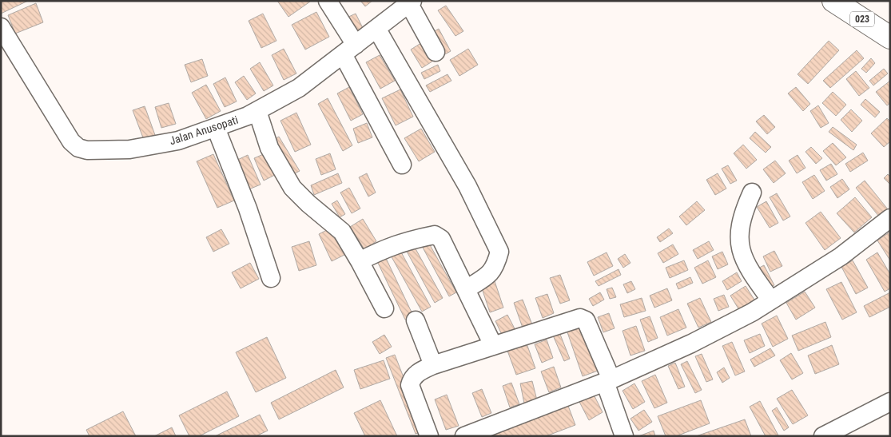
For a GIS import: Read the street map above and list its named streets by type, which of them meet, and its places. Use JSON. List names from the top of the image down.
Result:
{
  "streets": {
    "main road": ["023"],
    "street": ["Jalan Anusopati"]
  }
}
